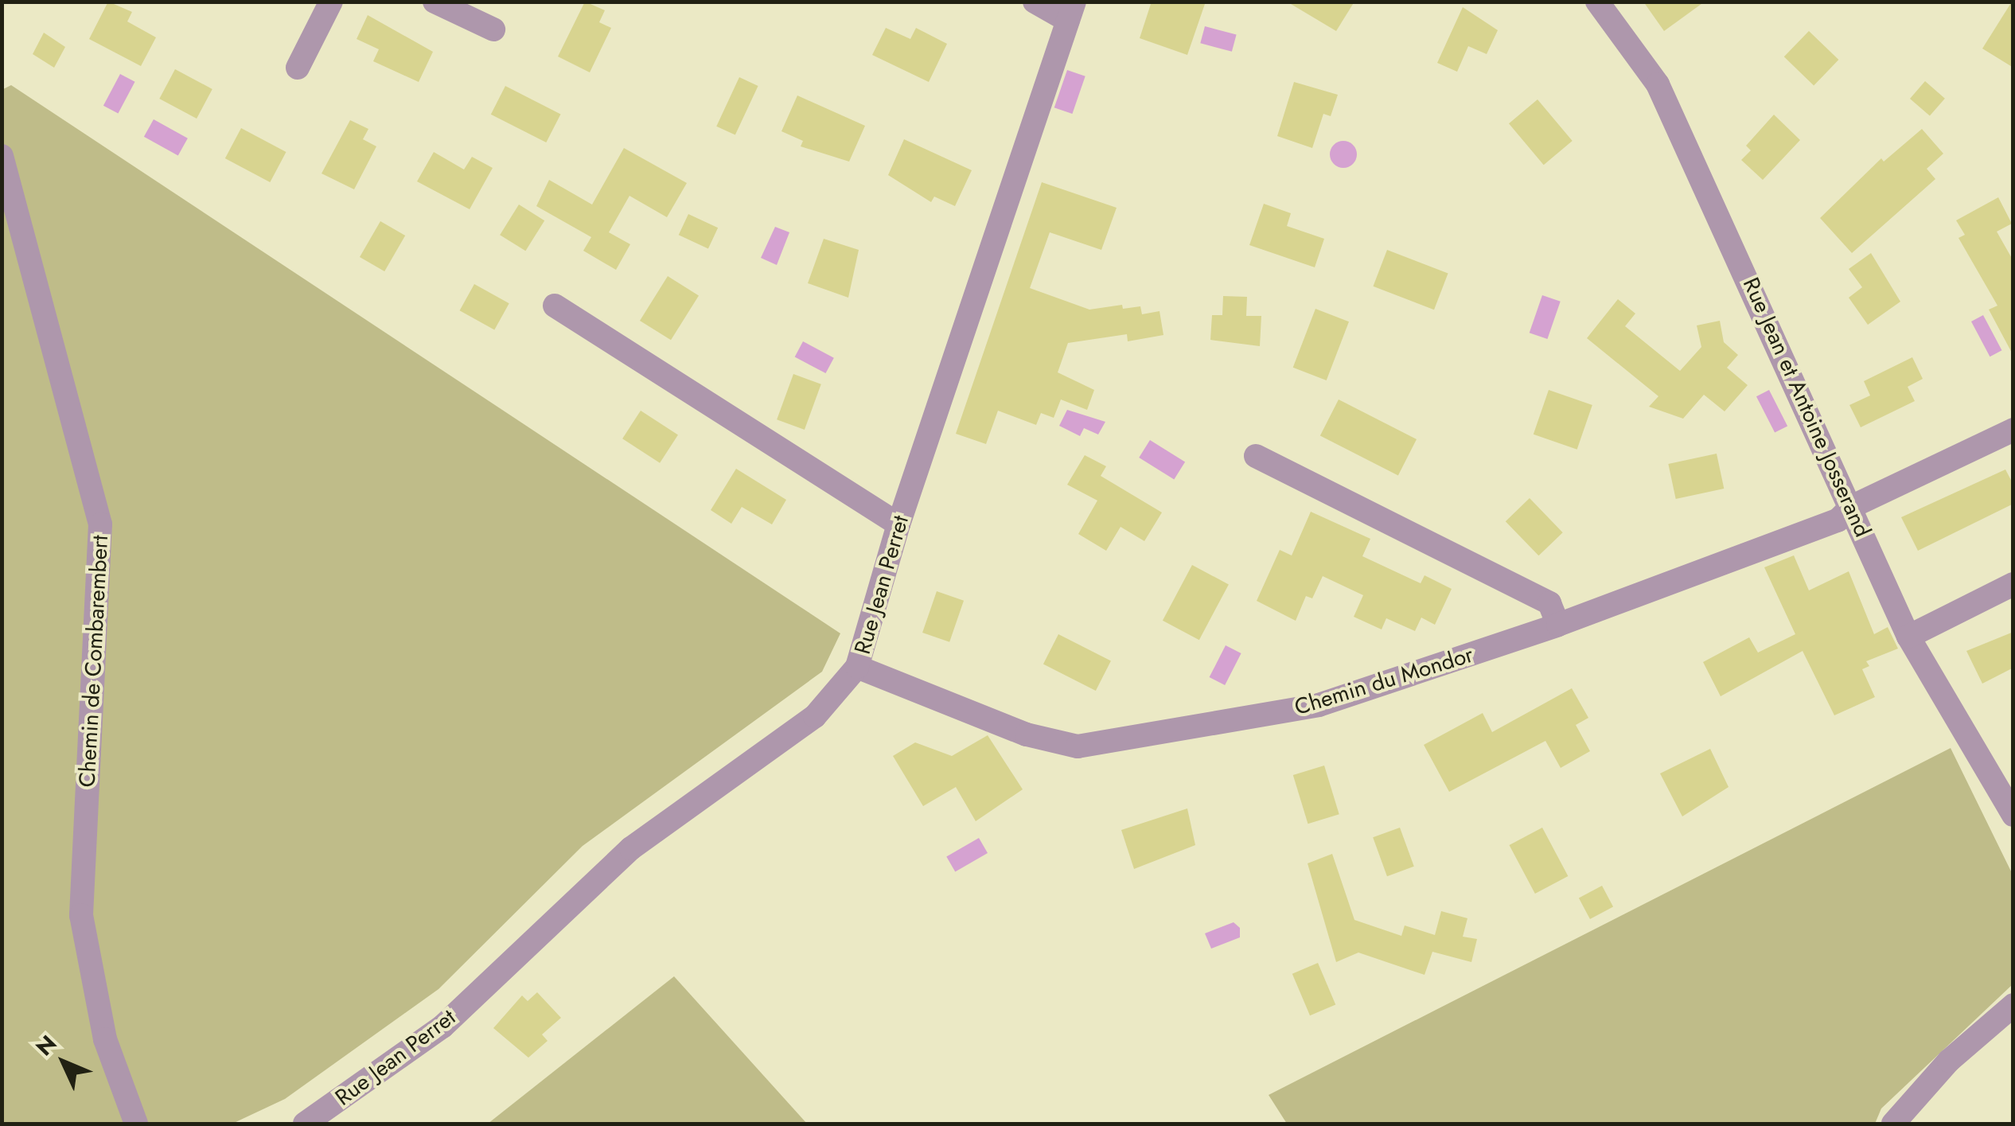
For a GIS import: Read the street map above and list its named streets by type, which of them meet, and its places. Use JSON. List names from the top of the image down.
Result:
{
  "streets": {
    "street": [
      "Rue Jean et Antoine Josserand",
      "Rue Jean Perret",
      "Chemin de Combarembert",
      "Chemin du Mondor"
    ]
  },
  "crossings": [
    ["Rue Jean et Antoine Josserand", "Chemin du Mondor"],
    ["Rue Jean Perret", "Chemin du Mondor"]
  ],
  "north": "top left"
}
